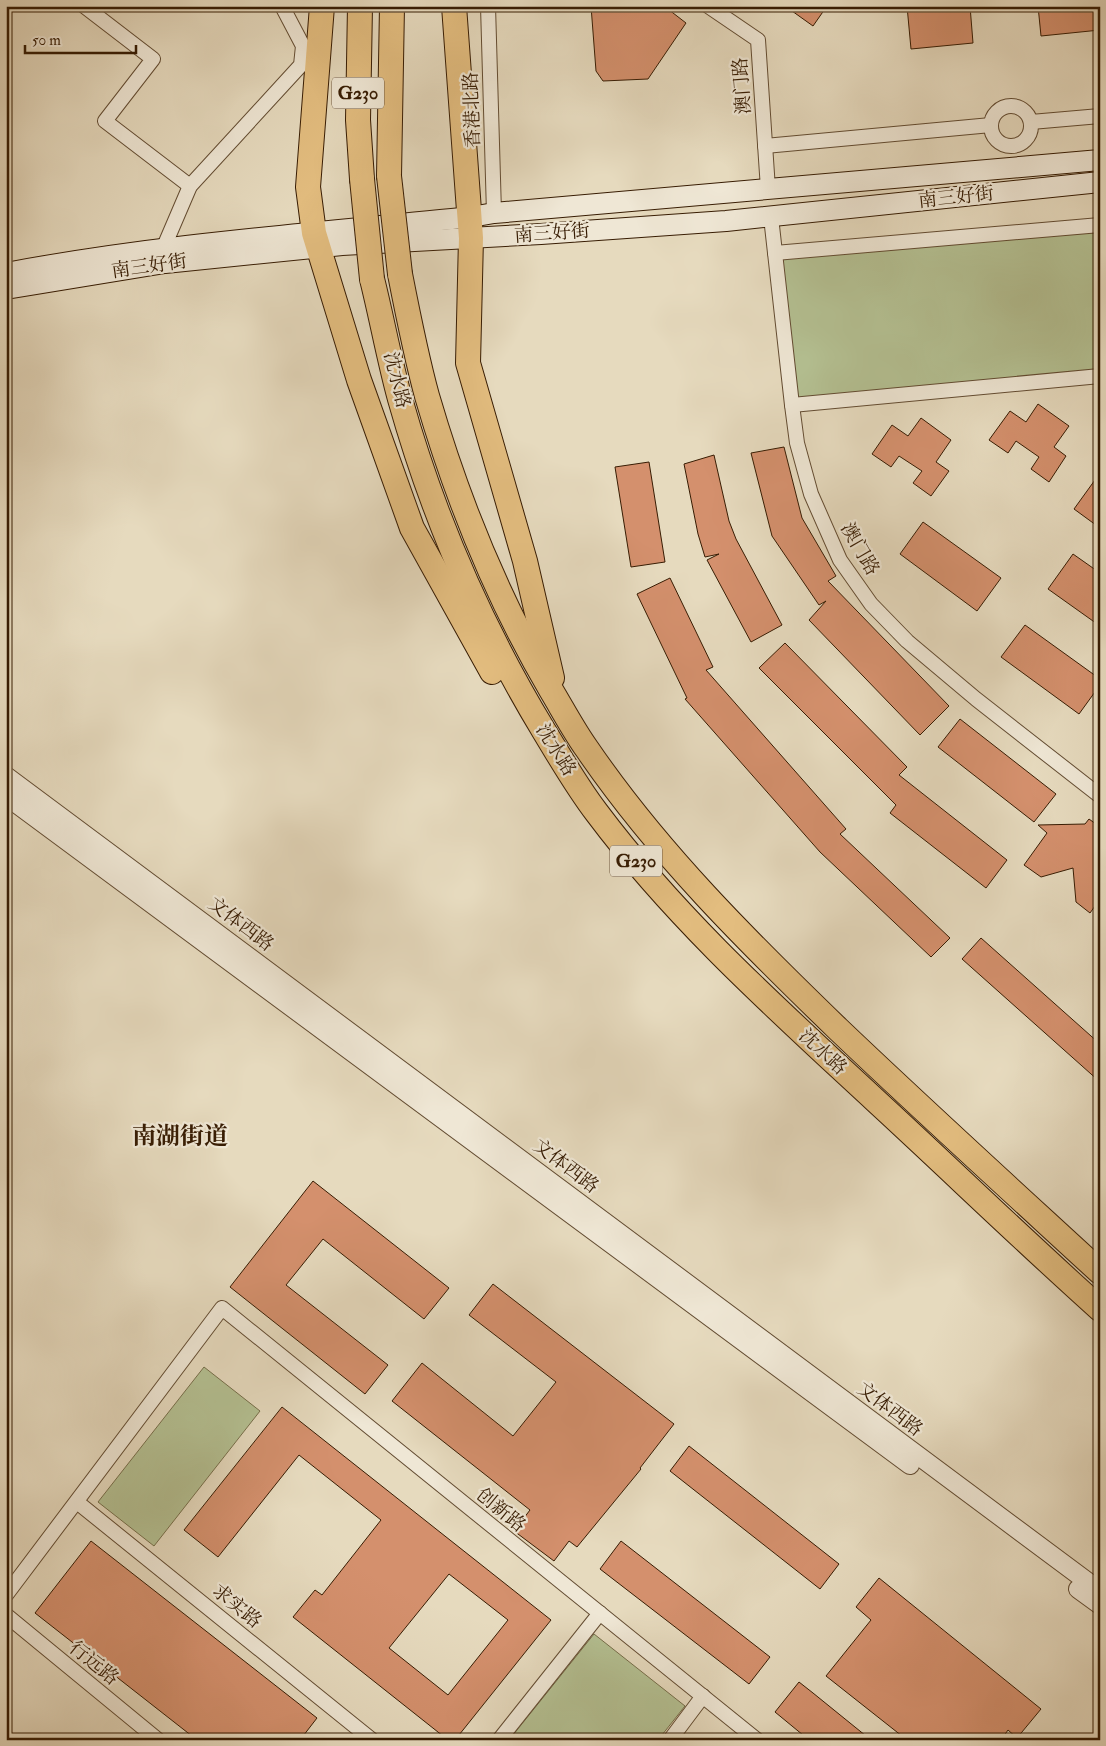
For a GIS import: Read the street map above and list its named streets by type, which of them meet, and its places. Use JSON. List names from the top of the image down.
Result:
{
  "streets": {
    "highway": ["G230", "沈水路"],
    "main road": ["南三好街"],
    "street": [
      "澳门路",
      "香港北路",
      "文体西路",
      "创新路",
      "求实路",
      "行远路"
    ]
  },
  "crossings": [
    ["澳门路", "南三好街"],
    ["创新路", "求实路"]
  ],
  "districts": ["南湖街道"],
  "scale_bar": "50 m"
}
